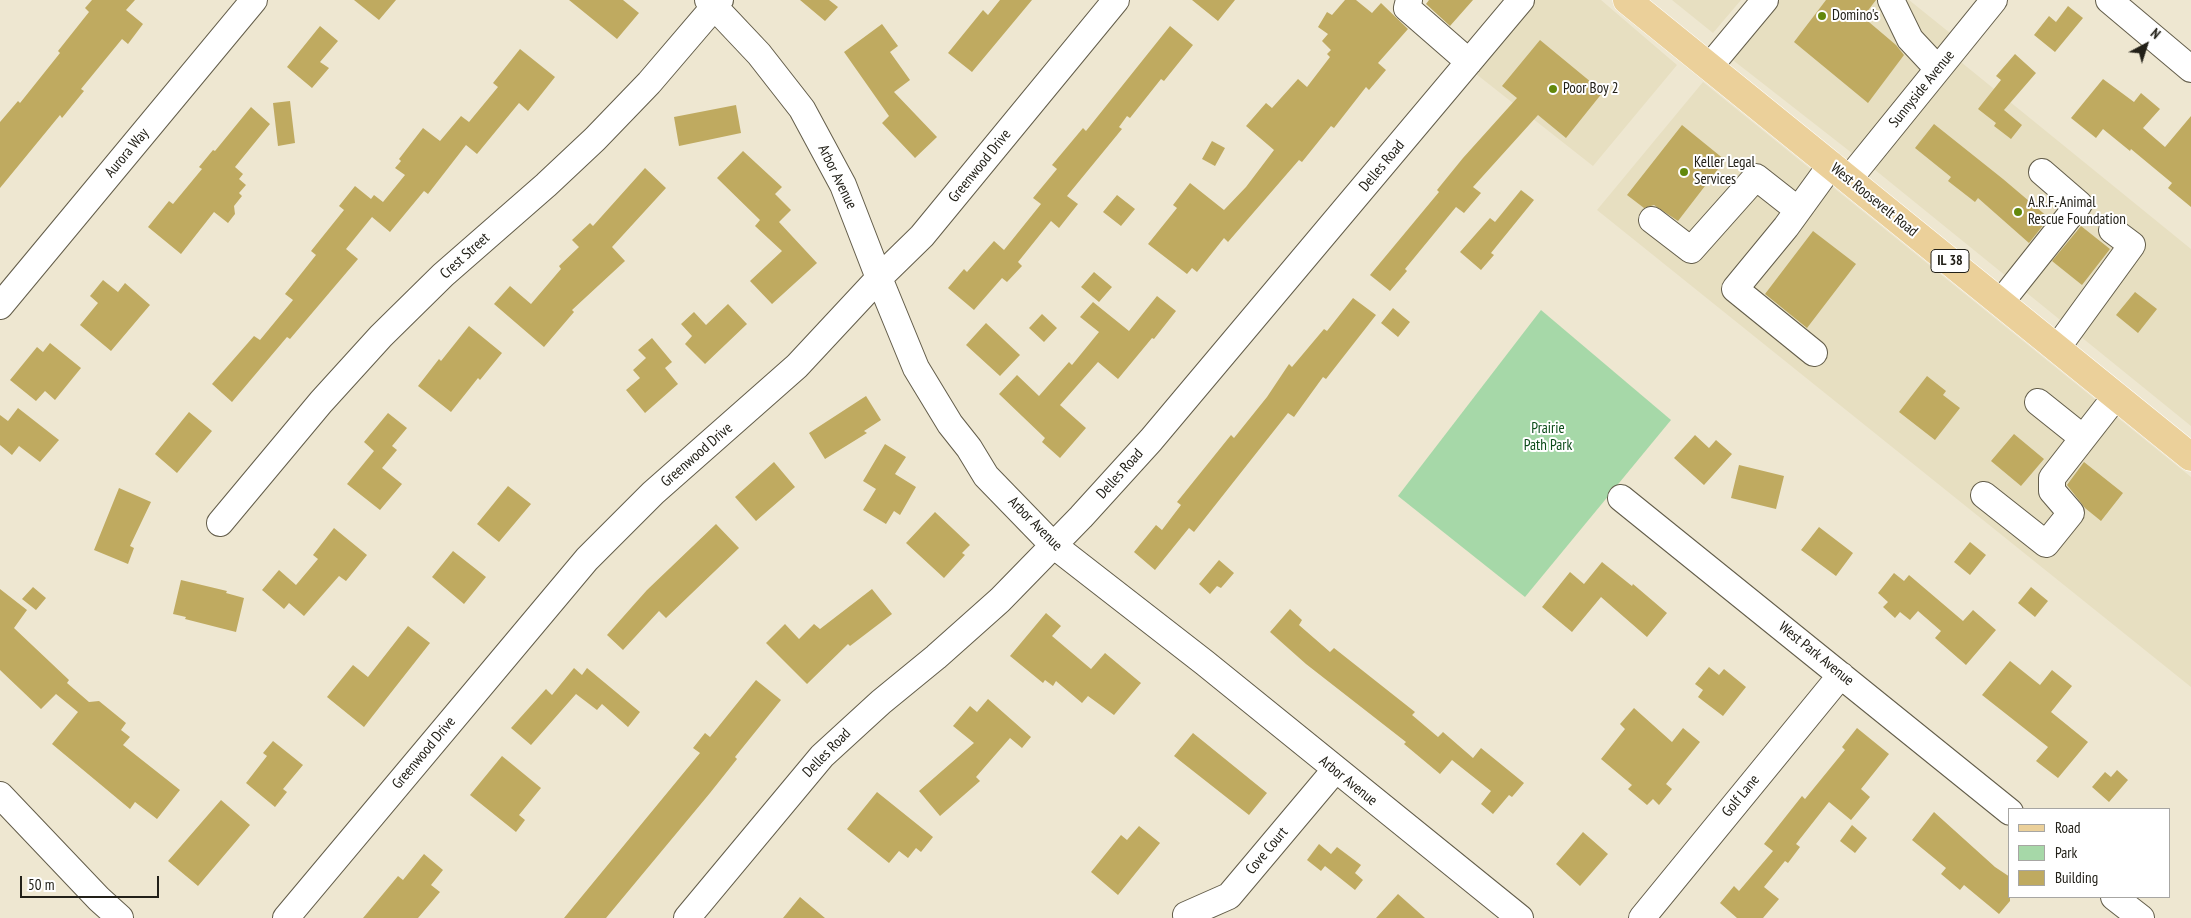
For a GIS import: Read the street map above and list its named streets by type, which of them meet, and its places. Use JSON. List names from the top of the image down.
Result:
{
  "streets": {
    "main road": ["West Roosevelt Road", "IL 38"],
    "street": [
      "Sunnyside Avenue",
      "Aurora Way",
      "Greenwood Drive",
      "Delles Road",
      "Arbor Avenue",
      "Crest Street",
      "West Park Avenue",
      "Golf Lane",
      "Cove Court"
    ]
  },
  "crossings": [
    ["Sunnyside Avenue", "West Roosevelt Road"],
    ["Greenwood Drive", "Arbor Avenue"],
    ["Delles Road", "Arbor Avenue"],
    ["Arbor Avenue", "Crest Street"],
    ["Arbor Avenue", "Cove Court"],
    ["West Park Avenue", "Golf Lane"]
  ],
  "parks": ["Prairie Path Park"],
  "places": [
    "Domino's",
    "Poor Boy 2",
    "Keller Legal Services",
    "A.R.F.-Animal Rescue Foundation"
  ],
  "legend": ["Road", "Park", "Building"],
  "scale_bar": "50 m",
  "north": "top right"
}
